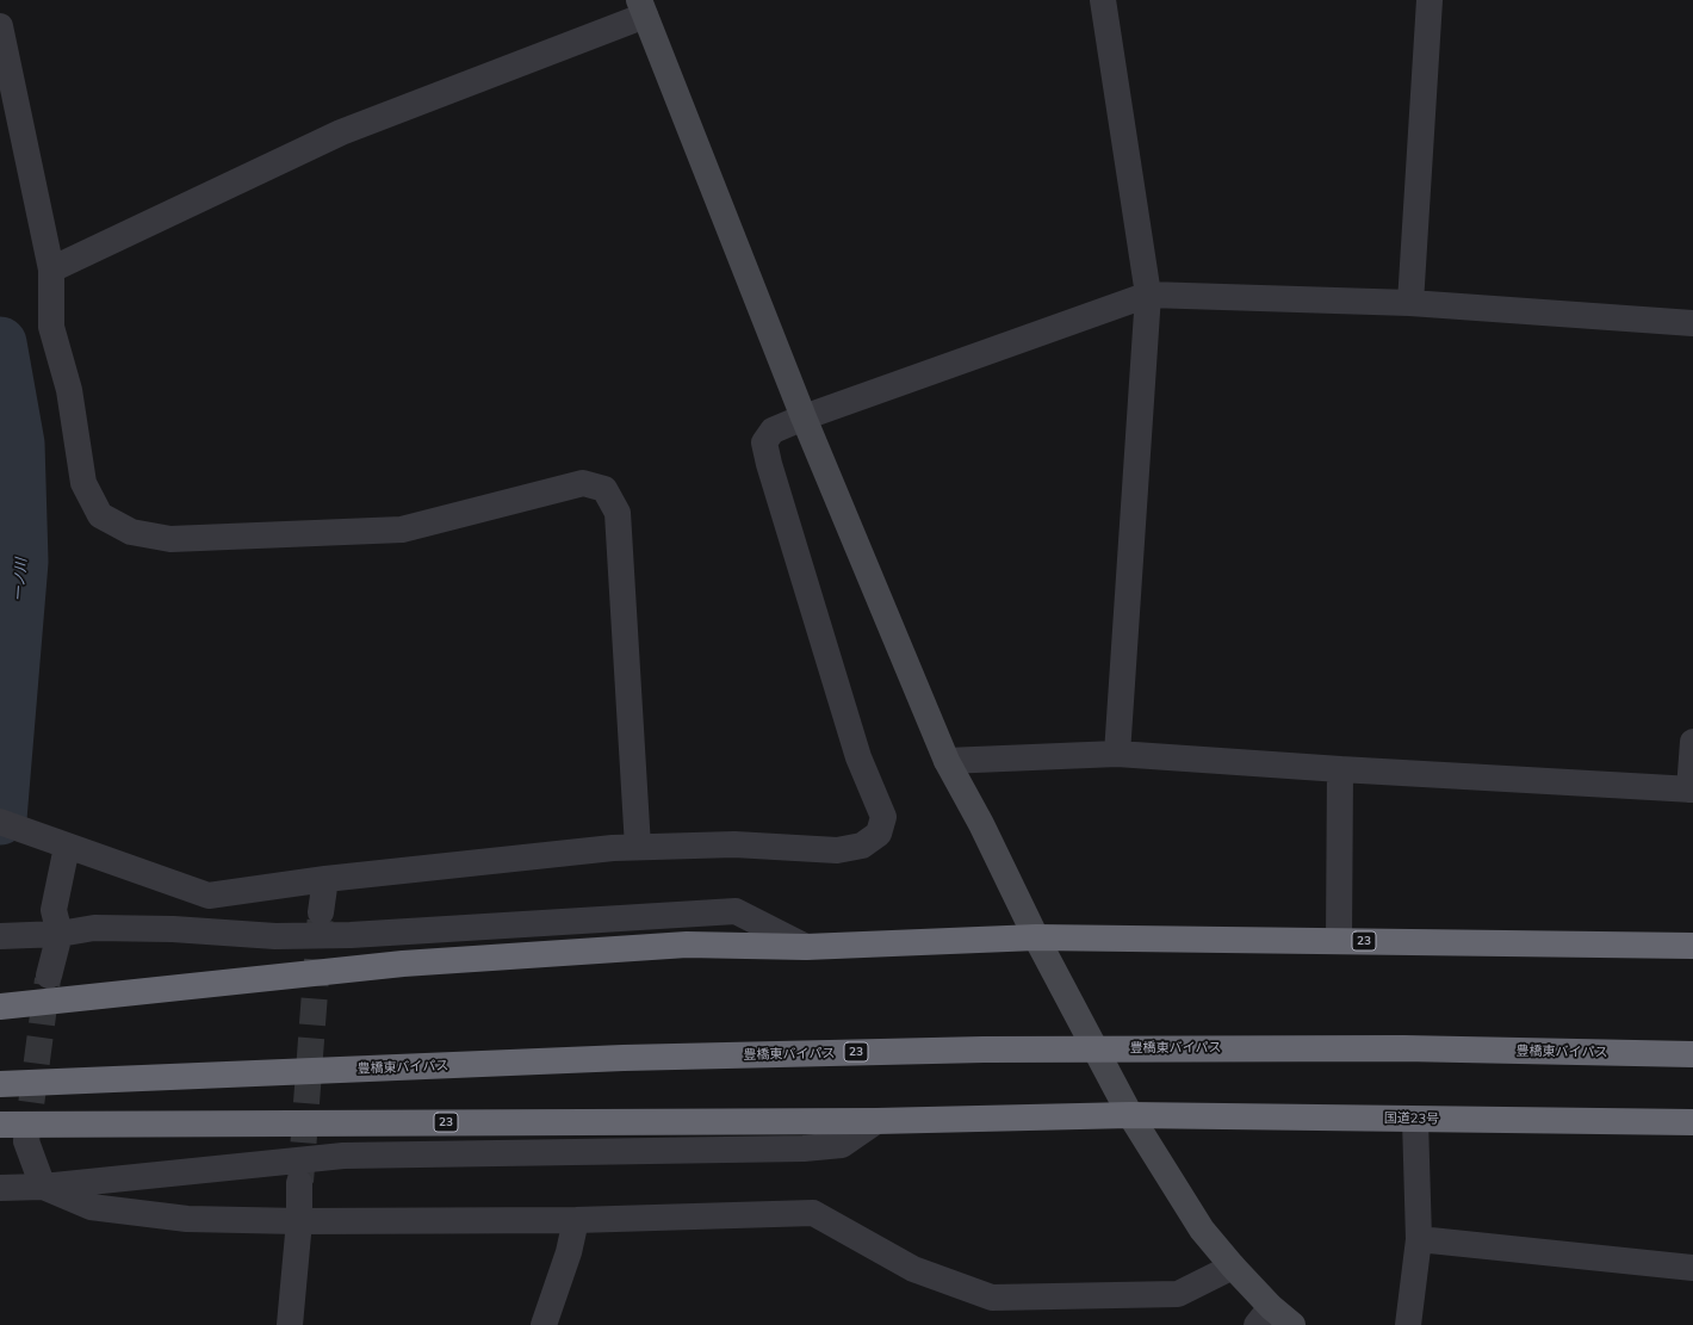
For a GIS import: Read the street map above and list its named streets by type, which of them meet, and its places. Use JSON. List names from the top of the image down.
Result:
{
  "streets": {
    "highway": ["23", "豊橋東バイパス", "国道23号"]
  },
  "crossings": [
    ["23", "国道23号"]
  ],
  "water": ["一ノ川"]
}
